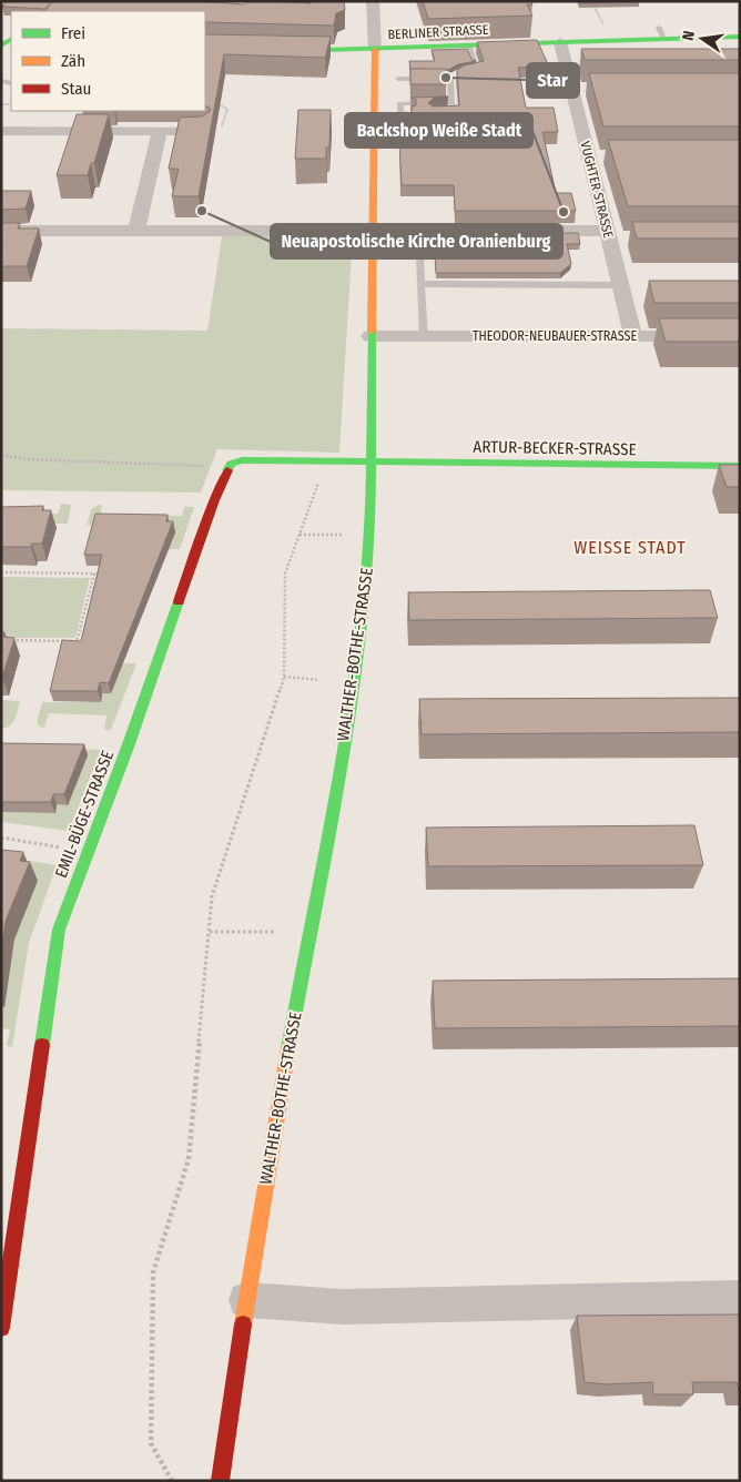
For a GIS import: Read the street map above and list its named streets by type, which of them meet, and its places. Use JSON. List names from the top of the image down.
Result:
{
  "streets": {
    "street": [
      "BERLINER STRASSE",
      "VUGHTER STRASSE",
      "THEODOR-NEUBAUER-STRASSE",
      "ARTUR-BECKER-STRASSE",
      "WALTHER-BOTHE-STRASSE",
      "EMIL-BÜGE-STRASSE"
    ]
  },
  "crossings": [
    ["BERLINER STRASSE", "VUGHTER STRASSE"],
    ["BERLINER STRASSE", "WALTHER-BOTHE-STRASSE"],
    ["VUGHTER STRASSE", "THEODOR-NEUBAUER-STRASSE"],
    ["THEODOR-NEUBAUER-STRASSE", "WALTHER-BOTHE-STRASSE"],
    ["ARTUR-BECKER-STRASSE", "WALTHER-BOTHE-STRASSE"],
    ["ARTUR-BECKER-STRASSE", "EMIL-BÜGE-STRASSE"],
    ["WALTHER-BOTHE-STRASSE", "EMIL-BÜGE-STRASSE"]
  ],
  "districts": ["WEISSE STADT"],
  "places": ["Star", "Neuapostolische Kirche Oranienburg", "Backshop Weiße Stadt"],
  "legend": ["Frei", "Zäh", "Stau"],
  "north": "left"
}
